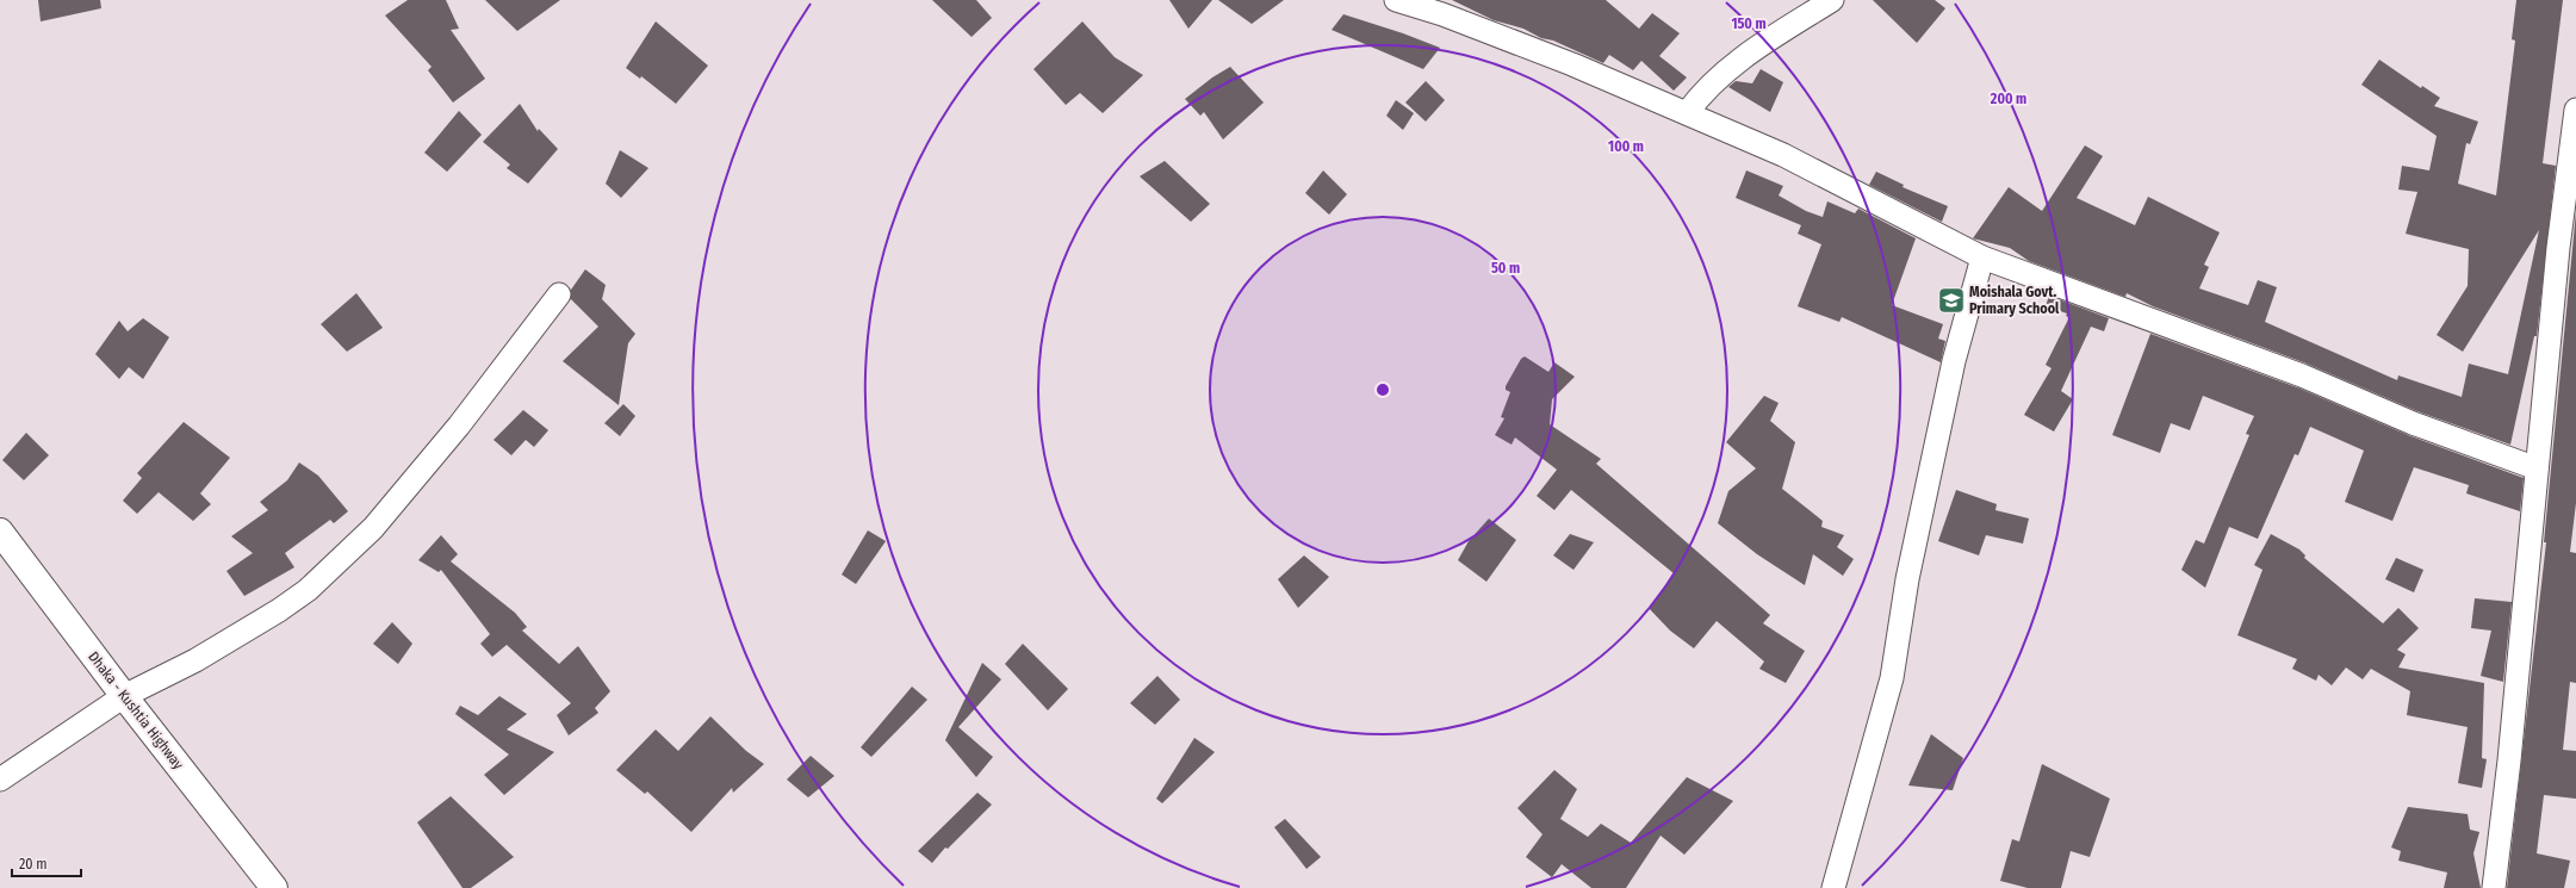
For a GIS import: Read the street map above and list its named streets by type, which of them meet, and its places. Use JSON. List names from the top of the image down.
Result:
{
  "streets": {
    "main road": ["Dhaka - Kushtia Highway"]
  },
  "places": {
    "school or university": ["Moishala Govt. Primary School"]
  },
  "scale_bar": "20 m",
  "rings": [
    "150 m",
    "200 m",
    "100 m",
    "50 m"
  ]
}
